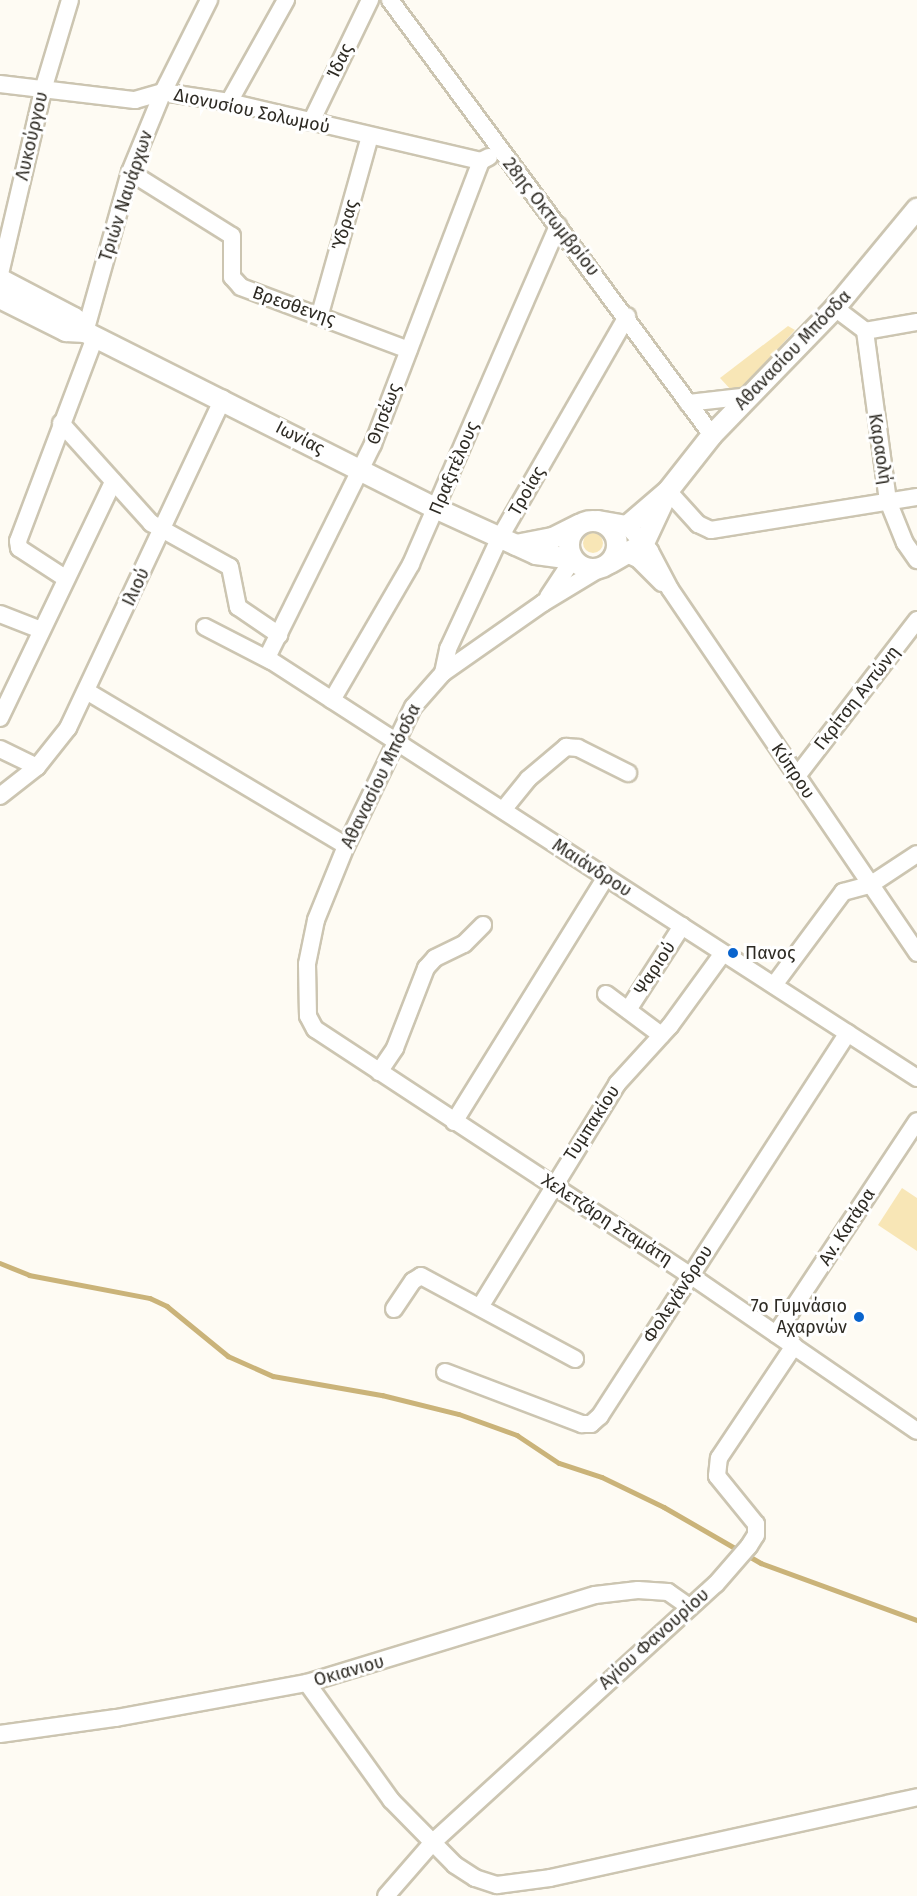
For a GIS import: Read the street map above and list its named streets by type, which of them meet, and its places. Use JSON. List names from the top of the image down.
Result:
{
  "streets": {
    "main road": ["Αθανασίου Μπόσδα", "Ιωνίας"],
    "street": [
      "Ίδας",
      "Διονυσίου Σολωμού",
      "Λυκούργου",
      "Τριών Ναυάρχων",
      "28ης Οκτωμβρίου",
      "Ύδρας",
      "Βρεσθενης",
      "Θησέως",
      "Καραολή",
      "Πραξιτέλους",
      "Τροίας",
      "Ιλιού",
      "Γκρίτση Αντώνη",
      "Κύπρου",
      "Μαιάνδρου",
      "Ψαριού",
      "Τυμπακίου",
      "Χελετζάρη Σταμάτη",
      "Αν. Κατάρα",
      "Φολεγάνδρου",
      "Αγίου Φανουρίου",
      "Οκιανιου"
    ]
  },
  "crossings": [
    ["Ίδας", "Διονυσίου Σολωμού"],
    ["Διονυσίου Σολωμού", "Λυκούργου"],
    ["Διονυσίου Σολωμού", "Τριών Ναυάρχων"],
    ["Διονυσίου Σολωμού", "Ύδρας"],
    ["Διονυσίου Σολωμού", "Θησέως"],
    ["Λυκούργου", "Ιωνίας"],
    ["Τριών Ναυάρχων", "Βρεσθενης"],
    ["Τριών Ναυάρχων", "Ιωνίας"],
    ["28ης Οκτωμβρίου", "Αθανασίου Μπόσδα"],
    ["28ης Οκτωμβρίου", "Πραξιτέλους"],
    ["28ης Οκτωμβρίου", "Τροίας"],
    ["Ύδρας", "Βρεσθενης"],
    ["Βρεσθενης", "Θησέως"],
    ["Αθανασίου Μπόσδα", "Ιωνίας"],
    ["Αθανασίου Μπόσδα", "Τροίας"],
    ["Αθανασίου Μπόσδα", "Κύπρου"],
    ["Αθανασίου Μπόσδα", "Μαιάνδρου"],
    ["Αθανασίου Μπόσδα", "Χελετζάρη Σταμάτη"],
    ["Θησέως", "Ιωνίας"],
    ["Θησέως", "Μαιάνδρου"],
    ["Ιωνίας", "Πραξιτέλους"],
    ["Ιωνίας", "Τροίας"],
    ["Ιωνίας", "Ιλιού"],
    ["Ιωνίας", "Κύπρου"],
    ["Πραξιτέλους", "Μαιάνδρου"],
    ["Γκρίτση Αντώνη", "Κύπρου"],
    ["Μαιάνδρου", "Ψαριού"],
    ["Μαιάνδρου", "Τυμπακίου"],
    ["Μαιάνδρου", "Φολεγάνδρου"],
    ["Τυμπακίου", "Χελετζάρη Σταμάτη"],
    ["Χελετζάρη Σταμάτη", "Αν. Κατάρα"],
    ["Χελετζάρη Σταμάτη", "Φολεγάνδρου"],
    ["Χελετζάρη Σταμάτη", "Αγίου Φανουρίου"],
    ["Αγίου Φανουρίου", "Οκιανιου"]
  ],
  "places": ["Πανος", "7ο Γυμνάσιο Αχαρνών"]
}
